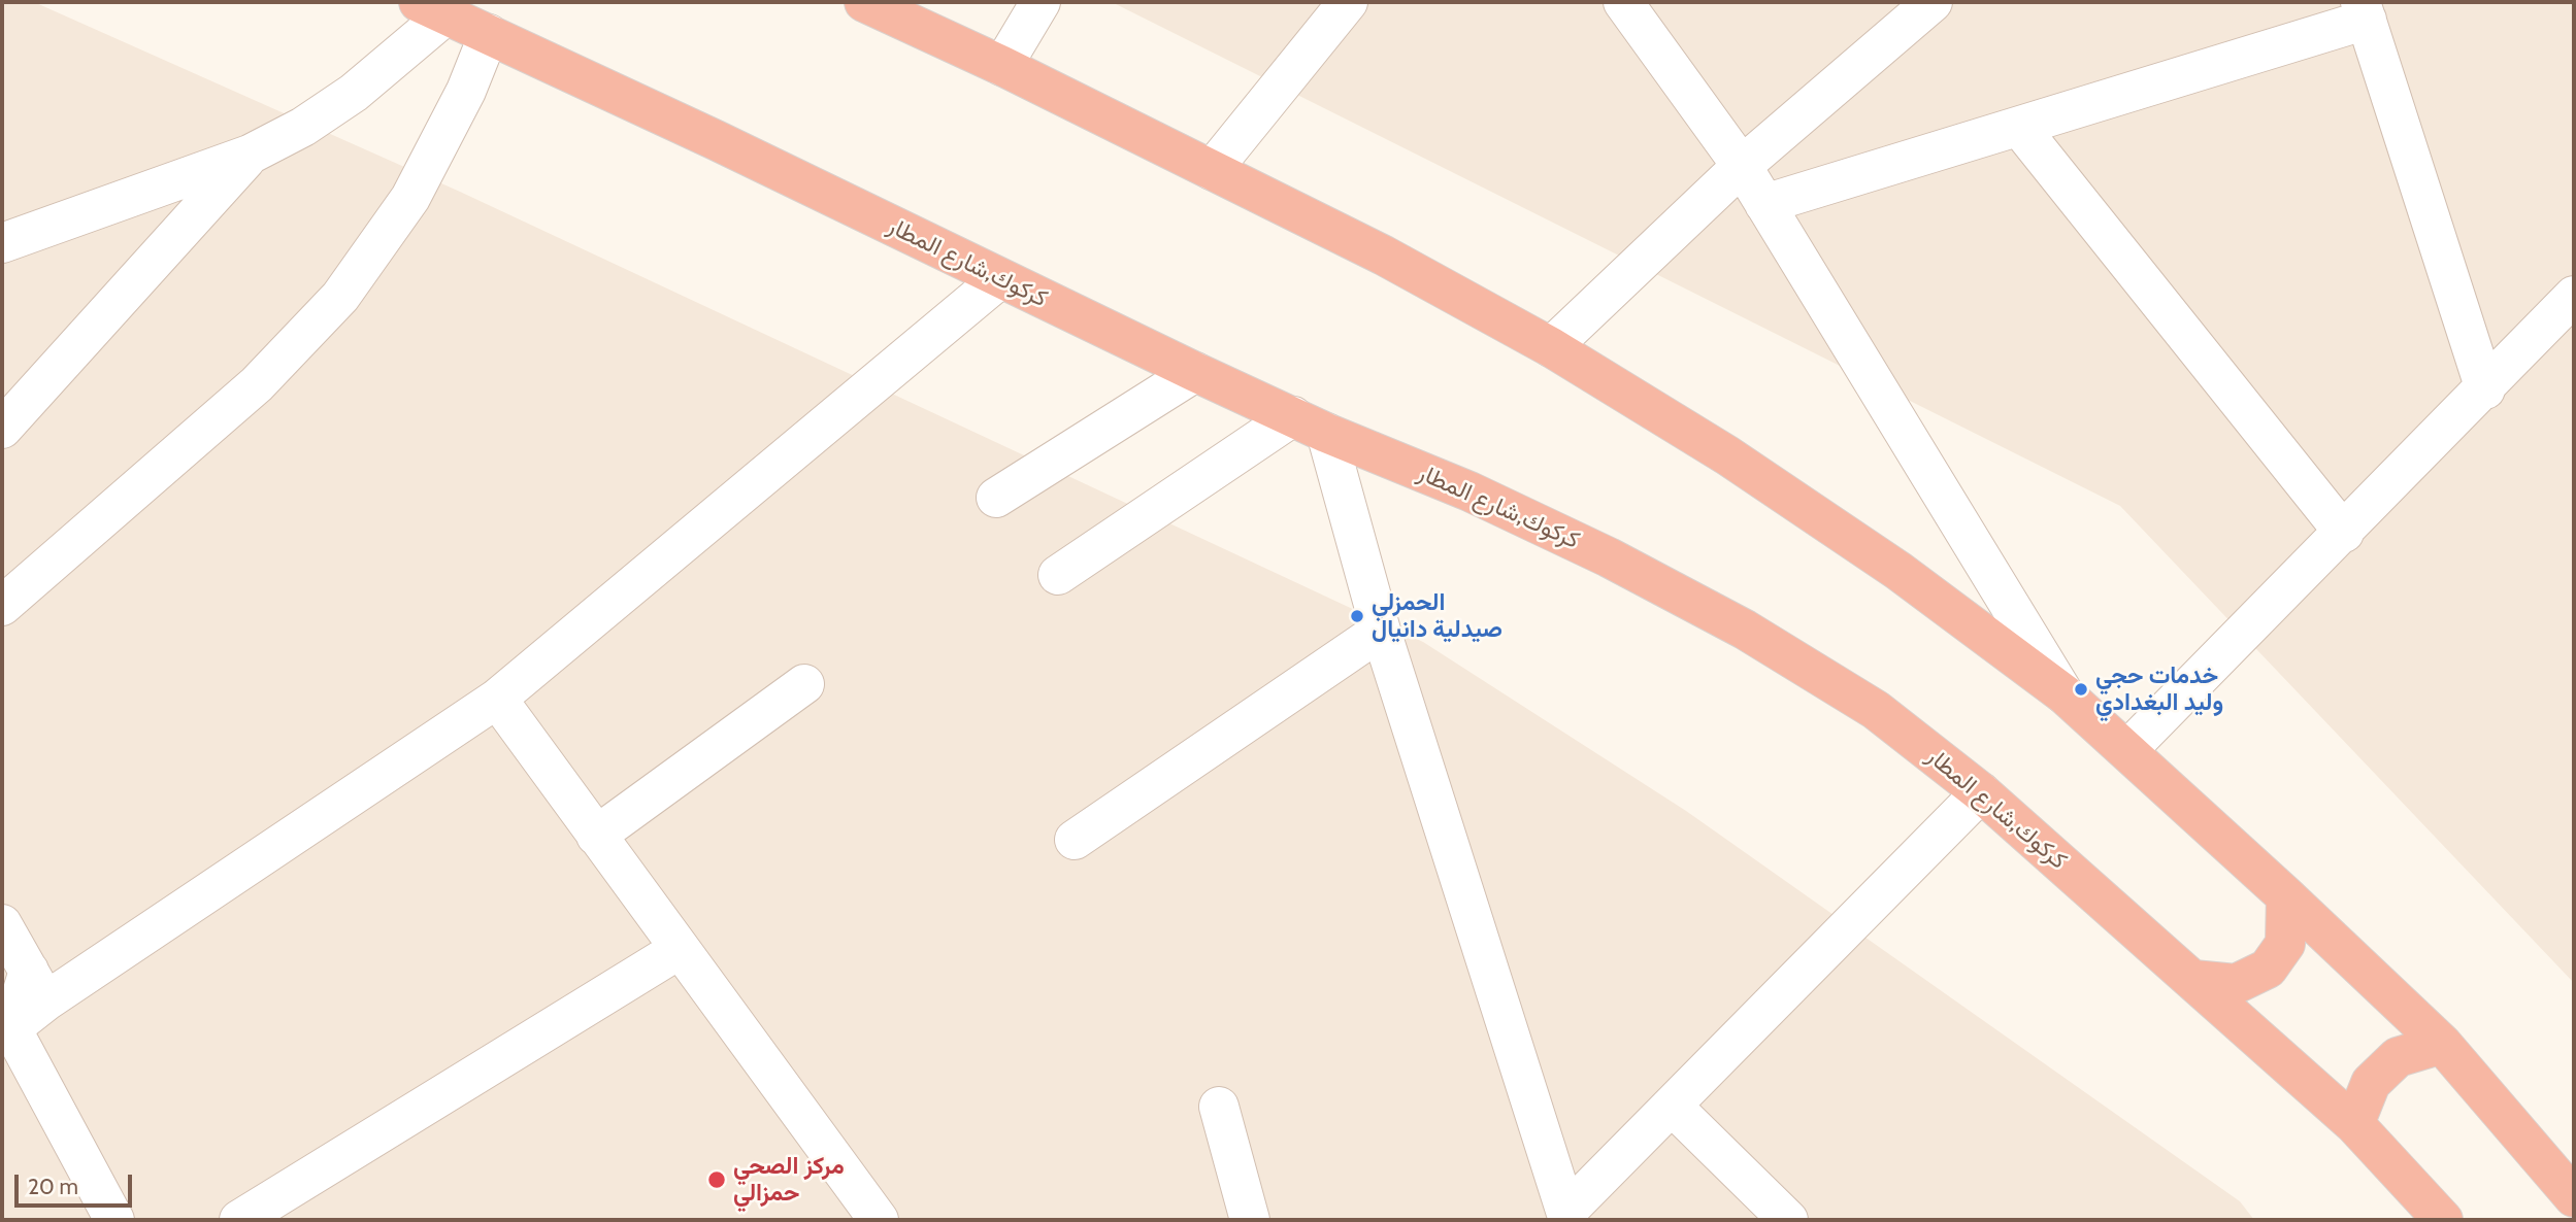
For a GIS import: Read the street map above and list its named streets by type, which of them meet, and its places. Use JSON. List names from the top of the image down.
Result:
{
  "streets": {
    "highway": ["كركوك,شارع المطار"]
  },
  "places": ["الحمزلي صيدلية دانيال", "خدمات حجي وليد البغدادي", "مركز الصحي حمزالي"],
  "scale_bar": "20 m"
}
